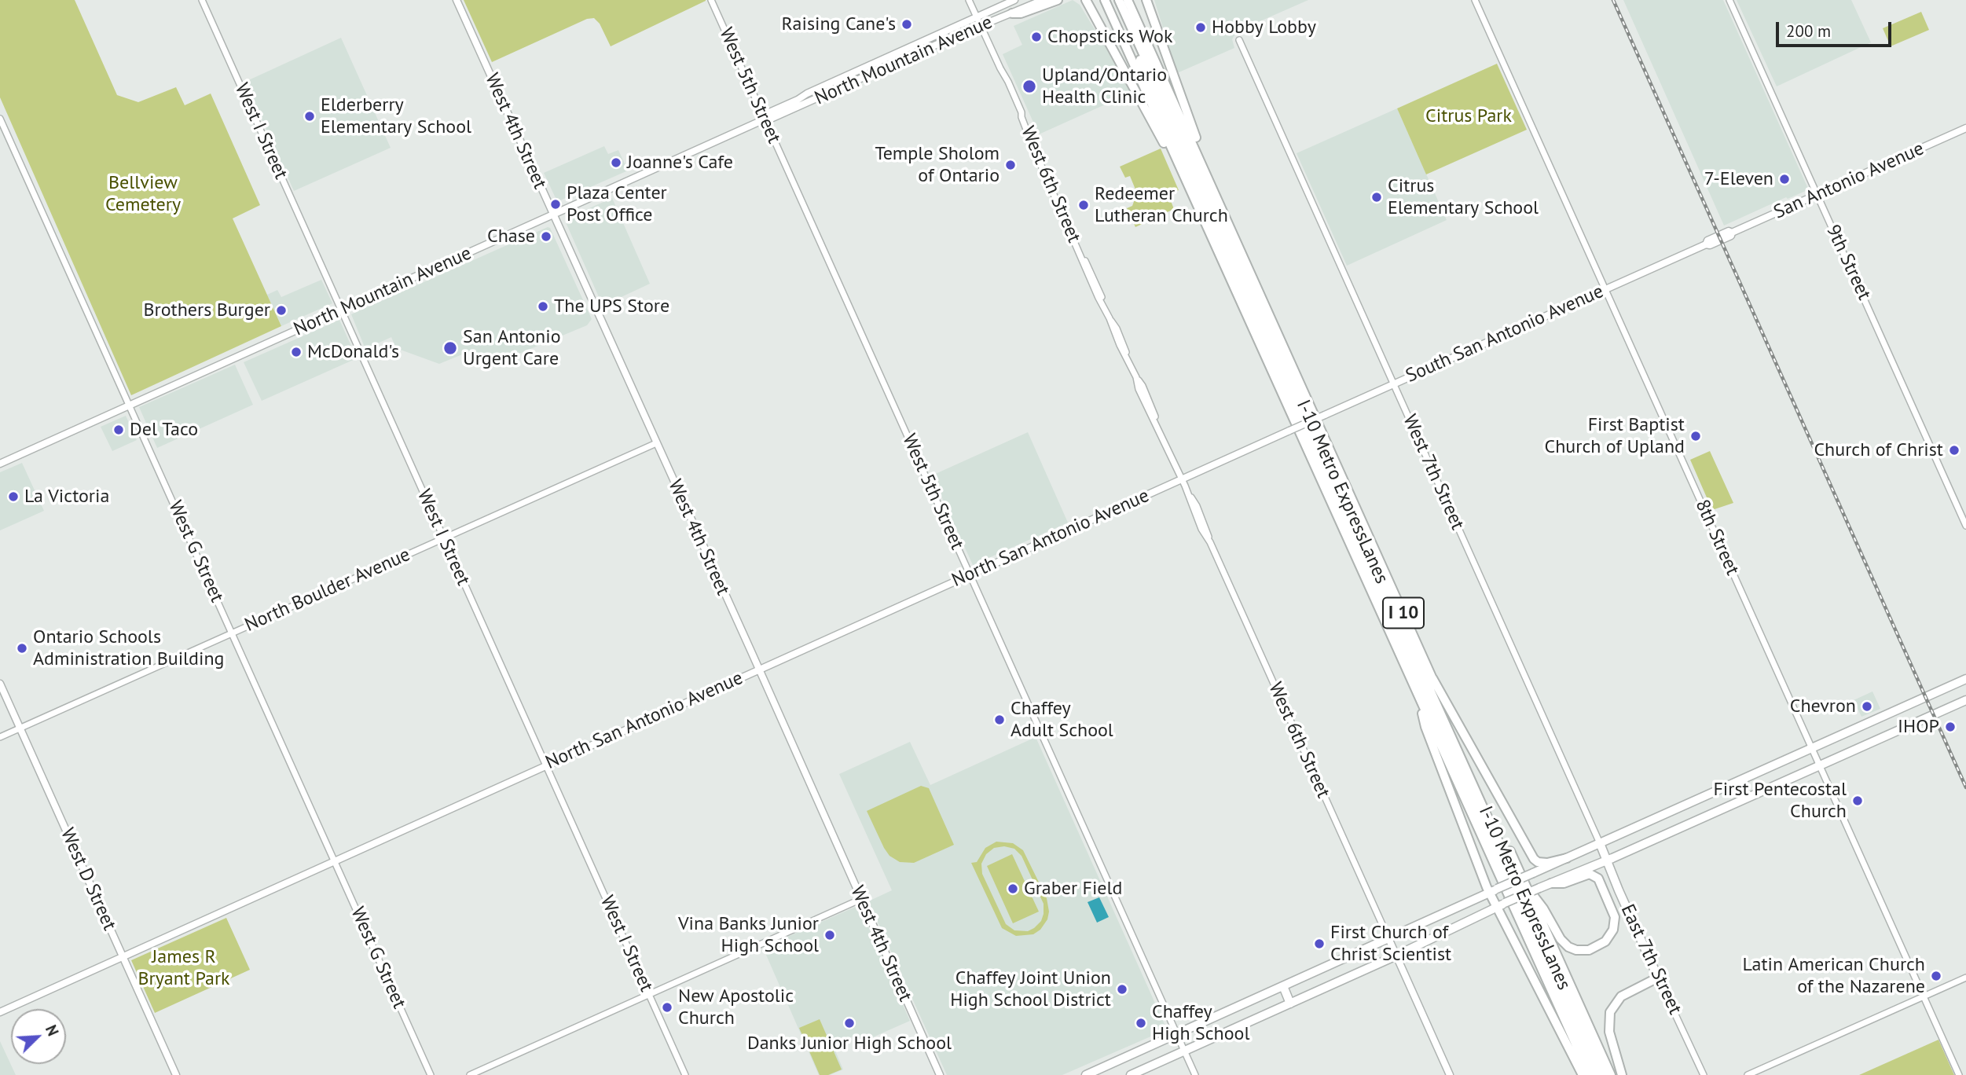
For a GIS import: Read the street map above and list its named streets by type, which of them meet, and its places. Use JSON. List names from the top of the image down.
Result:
{
  "streets": {
    "highway": ["I-10 Metro ExpressLanes", "I 10"],
    "main road": [
      "North Mountain Avenue",
      "West 4th Street",
      "San Antonio Avenue",
      "South San Antonio Avenue",
      "North San Antonio Avenue",
      "West D Street",
      "East 7th Street"
    ],
    "street": [
      "West 5th Street",
      "West I Street",
      "West 6th Street",
      "9th Street",
      "West 7th Street",
      "8th Street",
      "West G Street",
      "North Boulder Avenue"
    ]
  },
  "crossings": [
    ["North Mountain Avenue", "West 5th Street"],
    ["North Mountain Avenue", "West I Street"],
    ["North Mountain Avenue", "West 4th Street"],
    ["North Mountain Avenue", "West 6th Street"],
    ["North Mountain Avenue", "West G Street"],
    ["West 5th Street", "North San Antonio Avenue"],
    ["West I Street", "North San Antonio Avenue"],
    ["West I Street", "North Boulder Avenue"],
    ["West 4th Street", "North San Antonio Avenue"],
    ["West 4th Street", "North Boulder Avenue"],
    ["San Antonio Avenue", "9th Street"],
    ["San Antonio Avenue", "South San Antonio Avenue"],
    ["West 6th Street", "North San Antonio Avenue"],
    ["South San Antonio Avenue", "West 7th Street"],
    ["South San Antonio Avenue", "8th Street"],
    ["South San Antonio Avenue", "North San Antonio Avenue"],
    ["West 7th Street", "East 7th Street"],
    ["North San Antonio Avenue", "West G Street"],
    ["North San Antonio Avenue", "West D Street"],
    ["West G Street", "North Boulder Avenue"],
    ["North Boulder Avenue", "West D Street"]
  ],
  "parks": ["Citrus Park", "Bellview Cemetery", "James R Bryant Park"],
  "places": [
    "Raising Cane's",
    "Hobby Lobby",
    "Chopsticks Wok",
    "Upland/Ontario Health Clinic",
    "Elderberry Elementary School",
    "Joanne's Cafe",
    "Temple Sholom of Ontario",
    "7-Eleven",
    "Citrus Elementary School",
    "Plaza Center Post Office",
    "Redeemer Lutheran Church",
    "Chase",
    "The UPS Store",
    "Brothers Burger",
    "San Antonio Urgent Care",
    "McDonald's",
    "Del Taco",
    "First Baptist Church of Upland",
    "Church of Christ",
    "La Victoria",
    "Ontario Schools Administration Building",
    "Chevron",
    "Chaffey Adult School",
    "IHOP",
    "First Pentecostal Church",
    "Graber Field",
    "Vina Banks Junior High School",
    "First Church of Christ Scientist",
    "Latin American Church of the Nazarene",
    "Chaffey Joint Union High School District",
    "New Apostolic Church",
    "Danks Junior High School",
    "Chaffey High School"
  ],
  "scale_bar": "200 m",
  "north": "top right"
}
